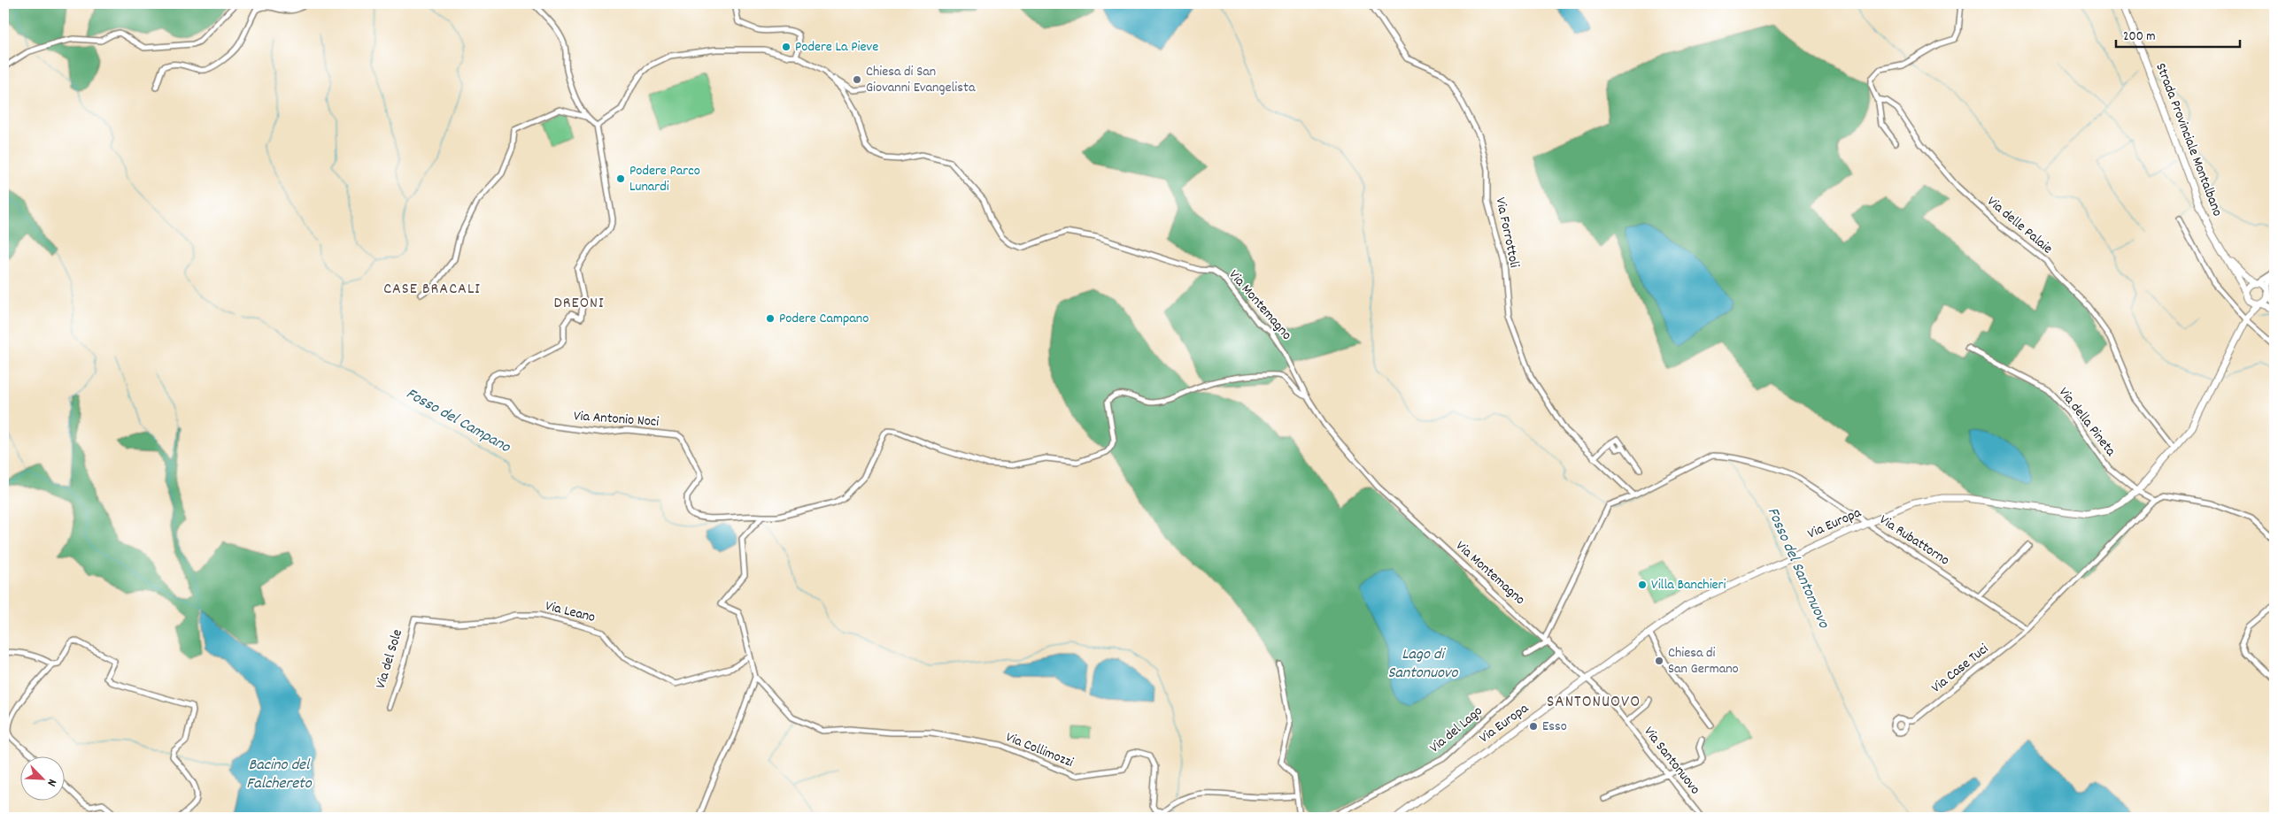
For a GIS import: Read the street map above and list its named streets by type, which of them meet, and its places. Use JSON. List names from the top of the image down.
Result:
{
  "streets": {
    "main road": ["Strada Provinciale Montalbano", "Via Europa"],
    "street": [
      "Via delle Palaie",
      "Via Forrottoli",
      "Via Montemagno",
      "Via Antonio Noci",
      "Via della Pineta",
      "Via Rubattorno",
      "Via Leano",
      "Via del Sole",
      "Via Case Tuci",
      "Via del Lago",
      "Via Collimozzi",
      "Via Santonuovo"
    ]
  },
  "crossings": [
    ["Via delle Palaie", "Via Europa"],
    ["Via Forrottoli", "Via Rubattorno"],
    ["Via Montemagno", "Via Antonio Noci"],
    ["Via Montemagno", "Via Europa"],
    ["Via Montemagno", "Via Rubattorno"],
    ["Via Montemagno", "Via del Lago"],
    ["Via Montemagno", "Via Santonuovo"],
    ["Via della Pineta", "Via Europa"],
    ["Via Europa", "Via Rubattorno"],
    ["Via Europa", "Via Santonuovo"],
    ["Via Rubattorno", "Via Case Tuci"],
    ["Via Leano", "Via del Sole"]
  ],
  "districts": ["CASE BRACALI", "DREONI", "SANTONUOVO"],
  "water": [
    "Fosso del Campano",
    "Fosso del Santonuovo",
    "Lago di Santonuovo",
    "Bacino del Falchereto"
  ],
  "places": [
    "Podere La Pieve",
    "Chiesa di San Giovanni Evangelista",
    "Podere Parco Lunardi",
    "Podere Campano",
    "Villa Banchieri",
    "Chiesa di San Germano",
    "Esso"
  ],
  "scale_bar": "200 m",
  "north": "bottom right"
}
